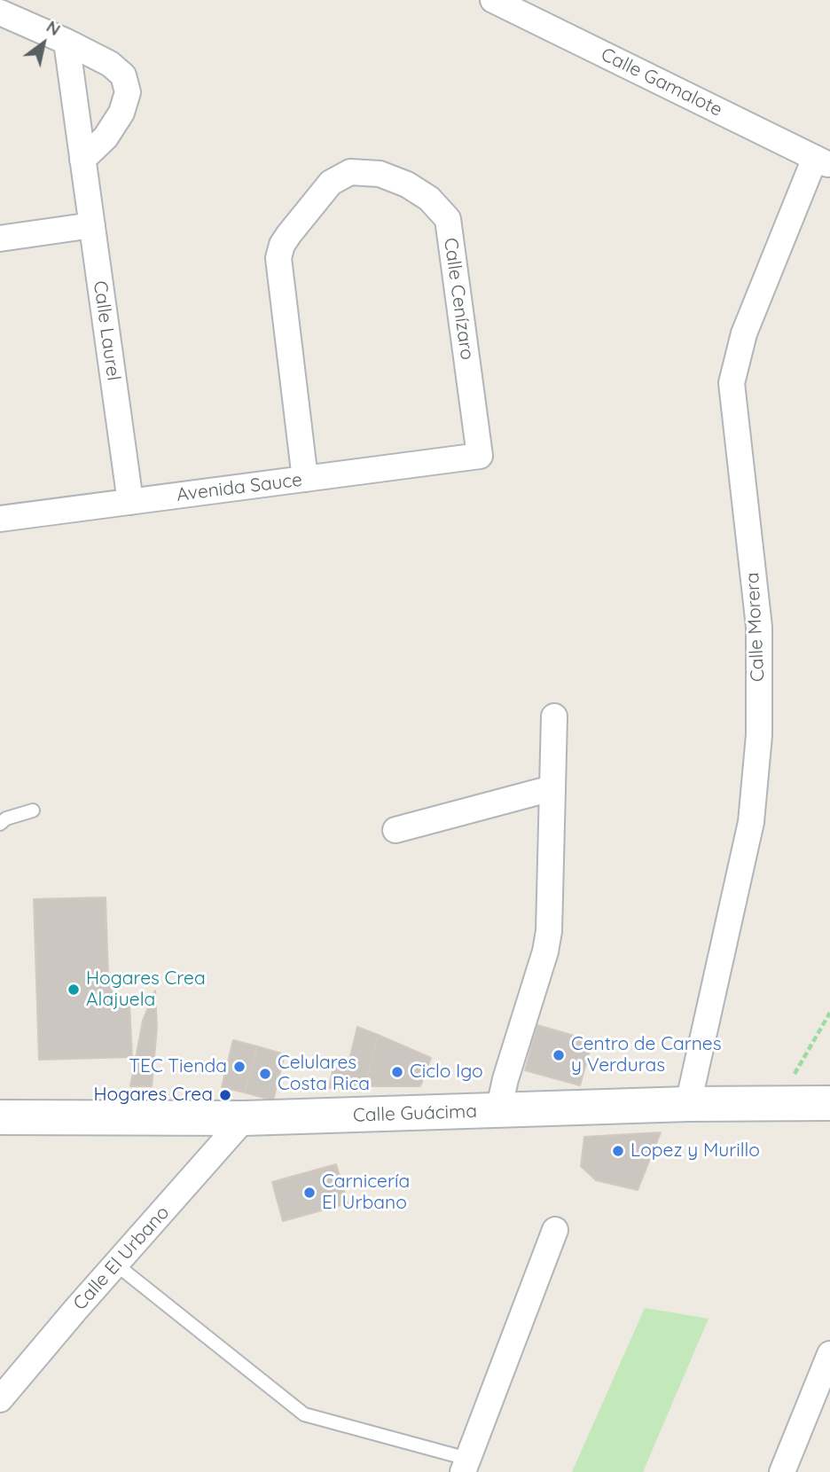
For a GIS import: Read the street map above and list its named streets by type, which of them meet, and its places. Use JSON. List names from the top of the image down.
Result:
{
  "streets": {
    "main road": ["Calle Guácima"],
    "street": [
      "Calle Gamalote",
      "Calle Cenízaro",
      "Calle Laurel",
      "Avenida Sauce",
      "Calle Morera",
      "Calle El Urbano"
    ]
  },
  "crossings": [
    ["Calle Gamalote", "Calle Morera"],
    ["Calle Cenízaro", "Avenida Sauce"],
    ["Calle Laurel", "Avenida Sauce"],
    ["Calle Morera", "Calle Guácima"],
    ["Calle Guácima", "Calle El Urbano"]
  ],
  "places": [
    "Hogares Crea Alajuela",
    "Centro de Carnes y Verduras",
    "TEC Tienda",
    "Ciclo Igo",
    "Celulares Costa Rica",
    "Hogares Crea",
    "Lopez y Murillo",
    "Carnicería El Urbano"
  ],
  "north": "top right"
}
